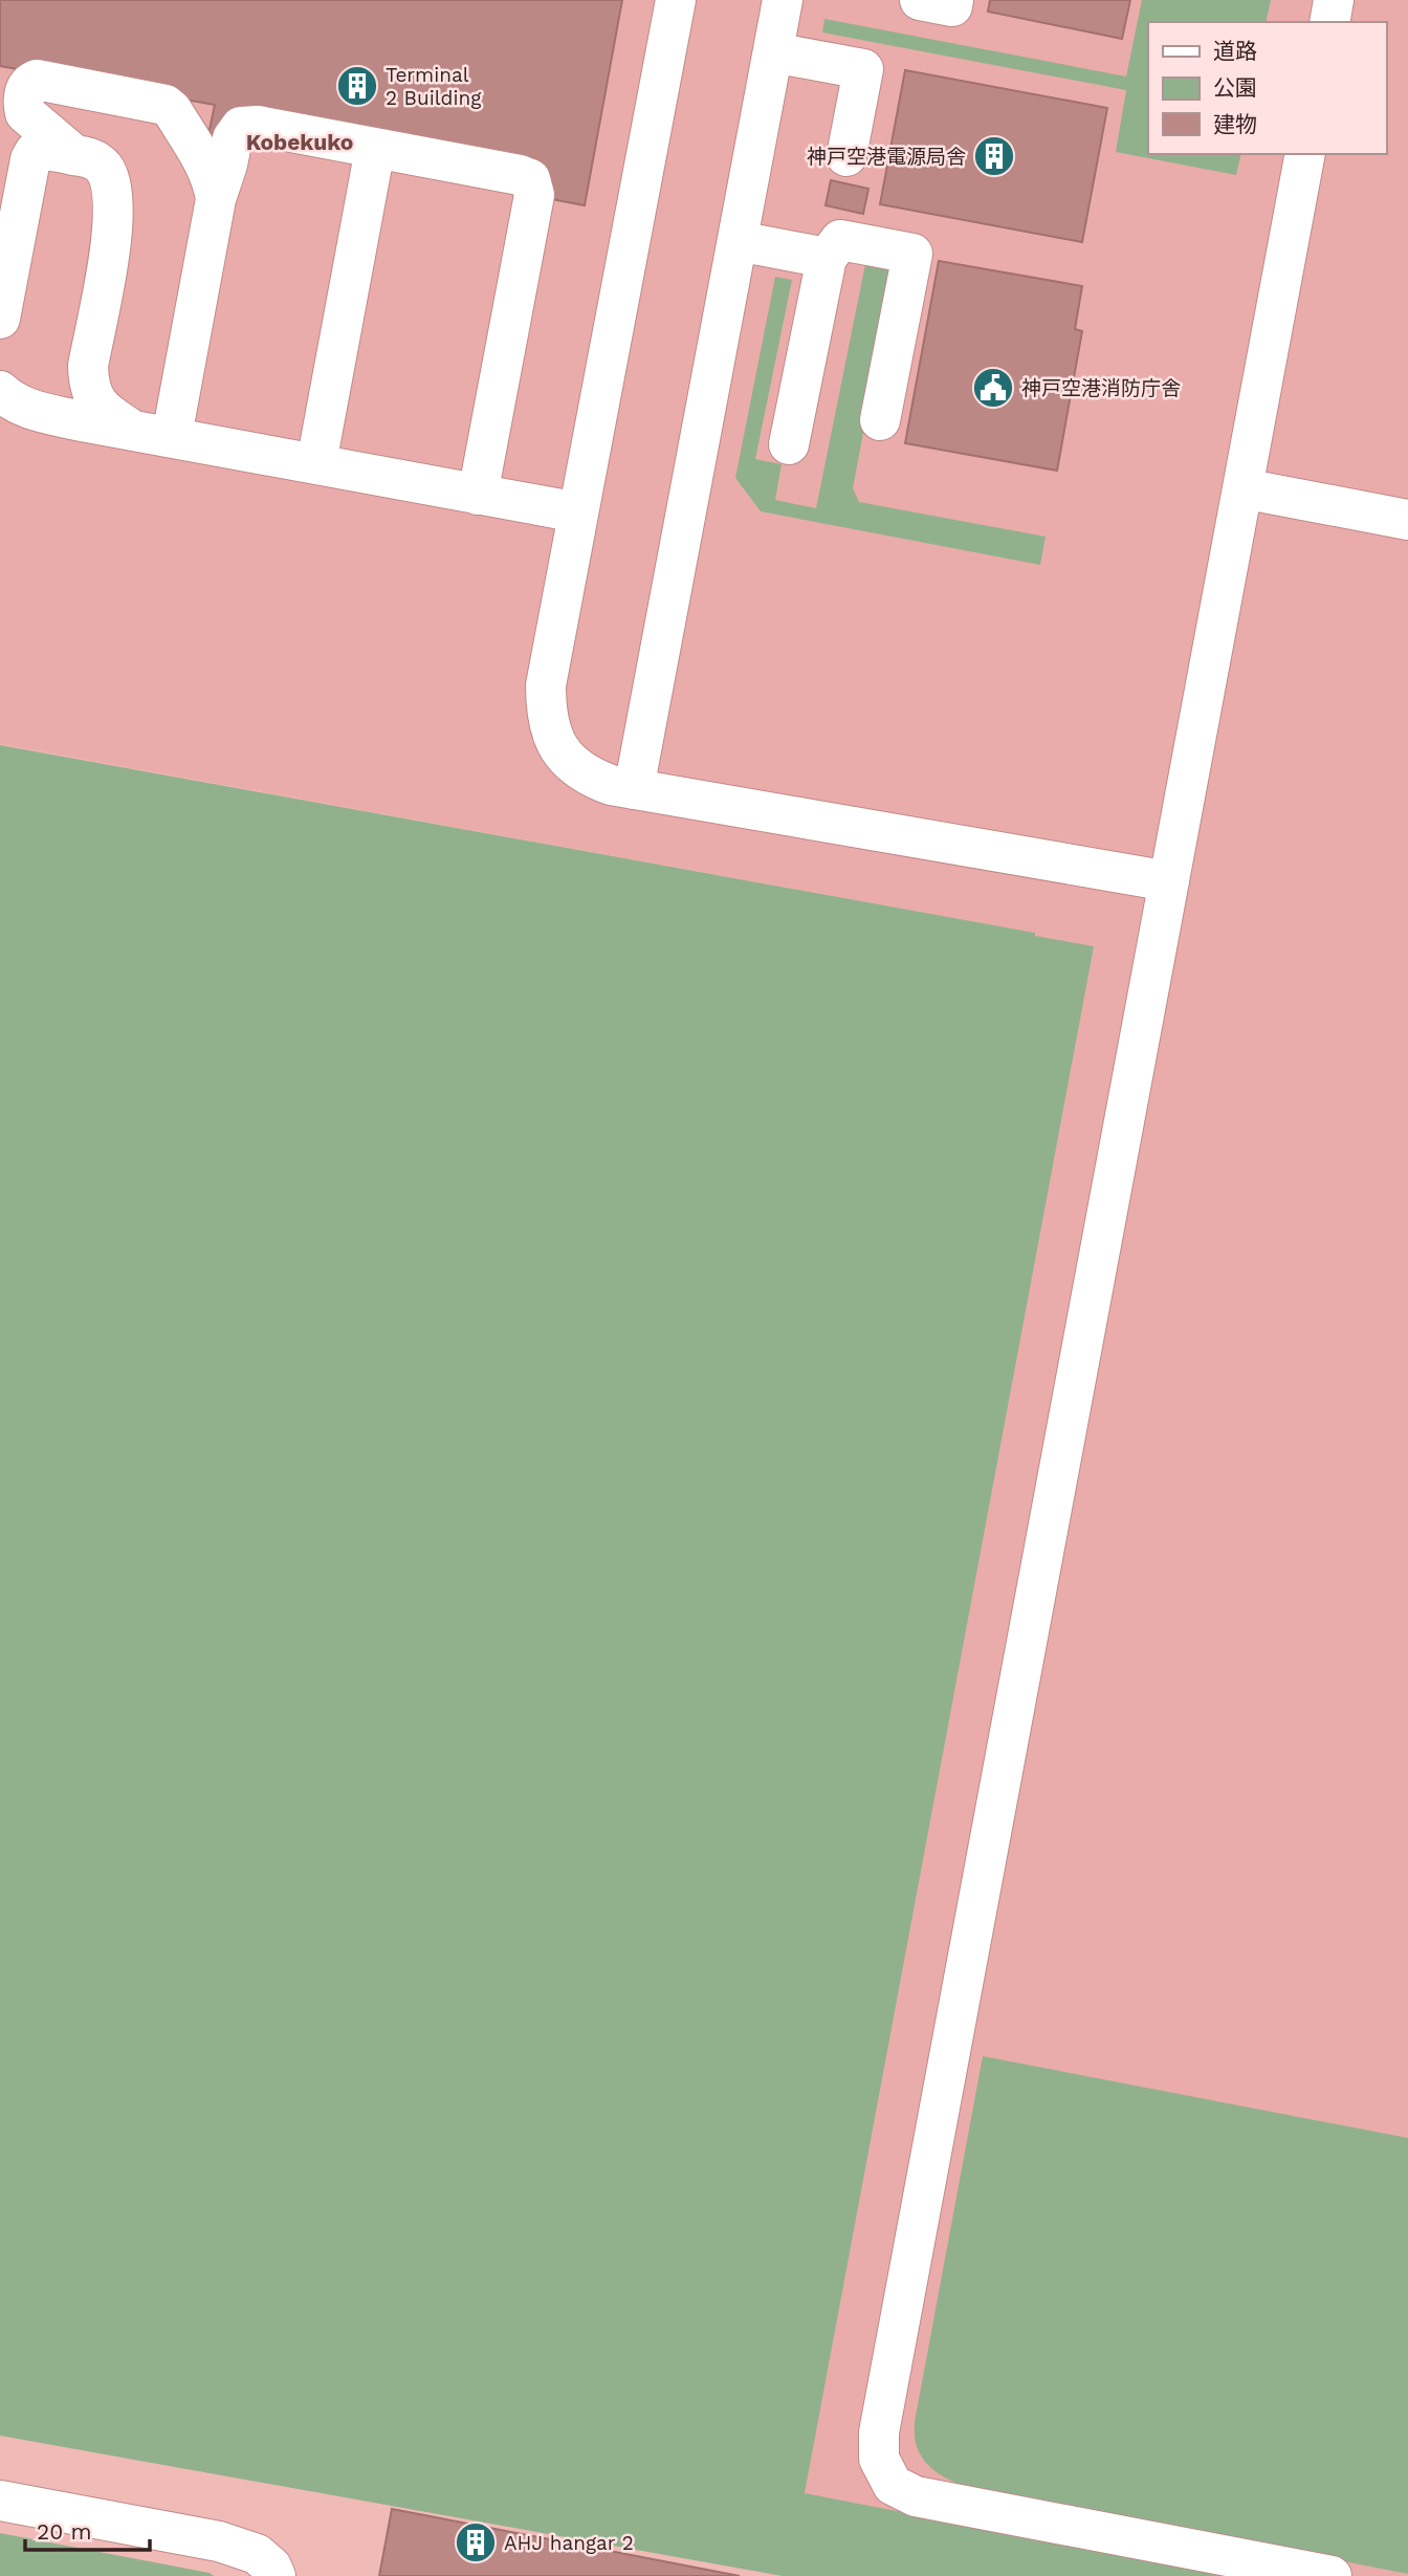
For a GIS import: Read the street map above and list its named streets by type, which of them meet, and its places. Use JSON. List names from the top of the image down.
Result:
{
  "districts": ["Kobekuko"],
  "places": {
    "building": ["Terminal 2 Building", "神戸空港電源局舎", "AHJ hangar 2"],
    "public building": ["神戸空港消防庁舎"]
  },
  "legend": ["道路", "公園", "建物"],
  "scale_bar": "20 m"
}
